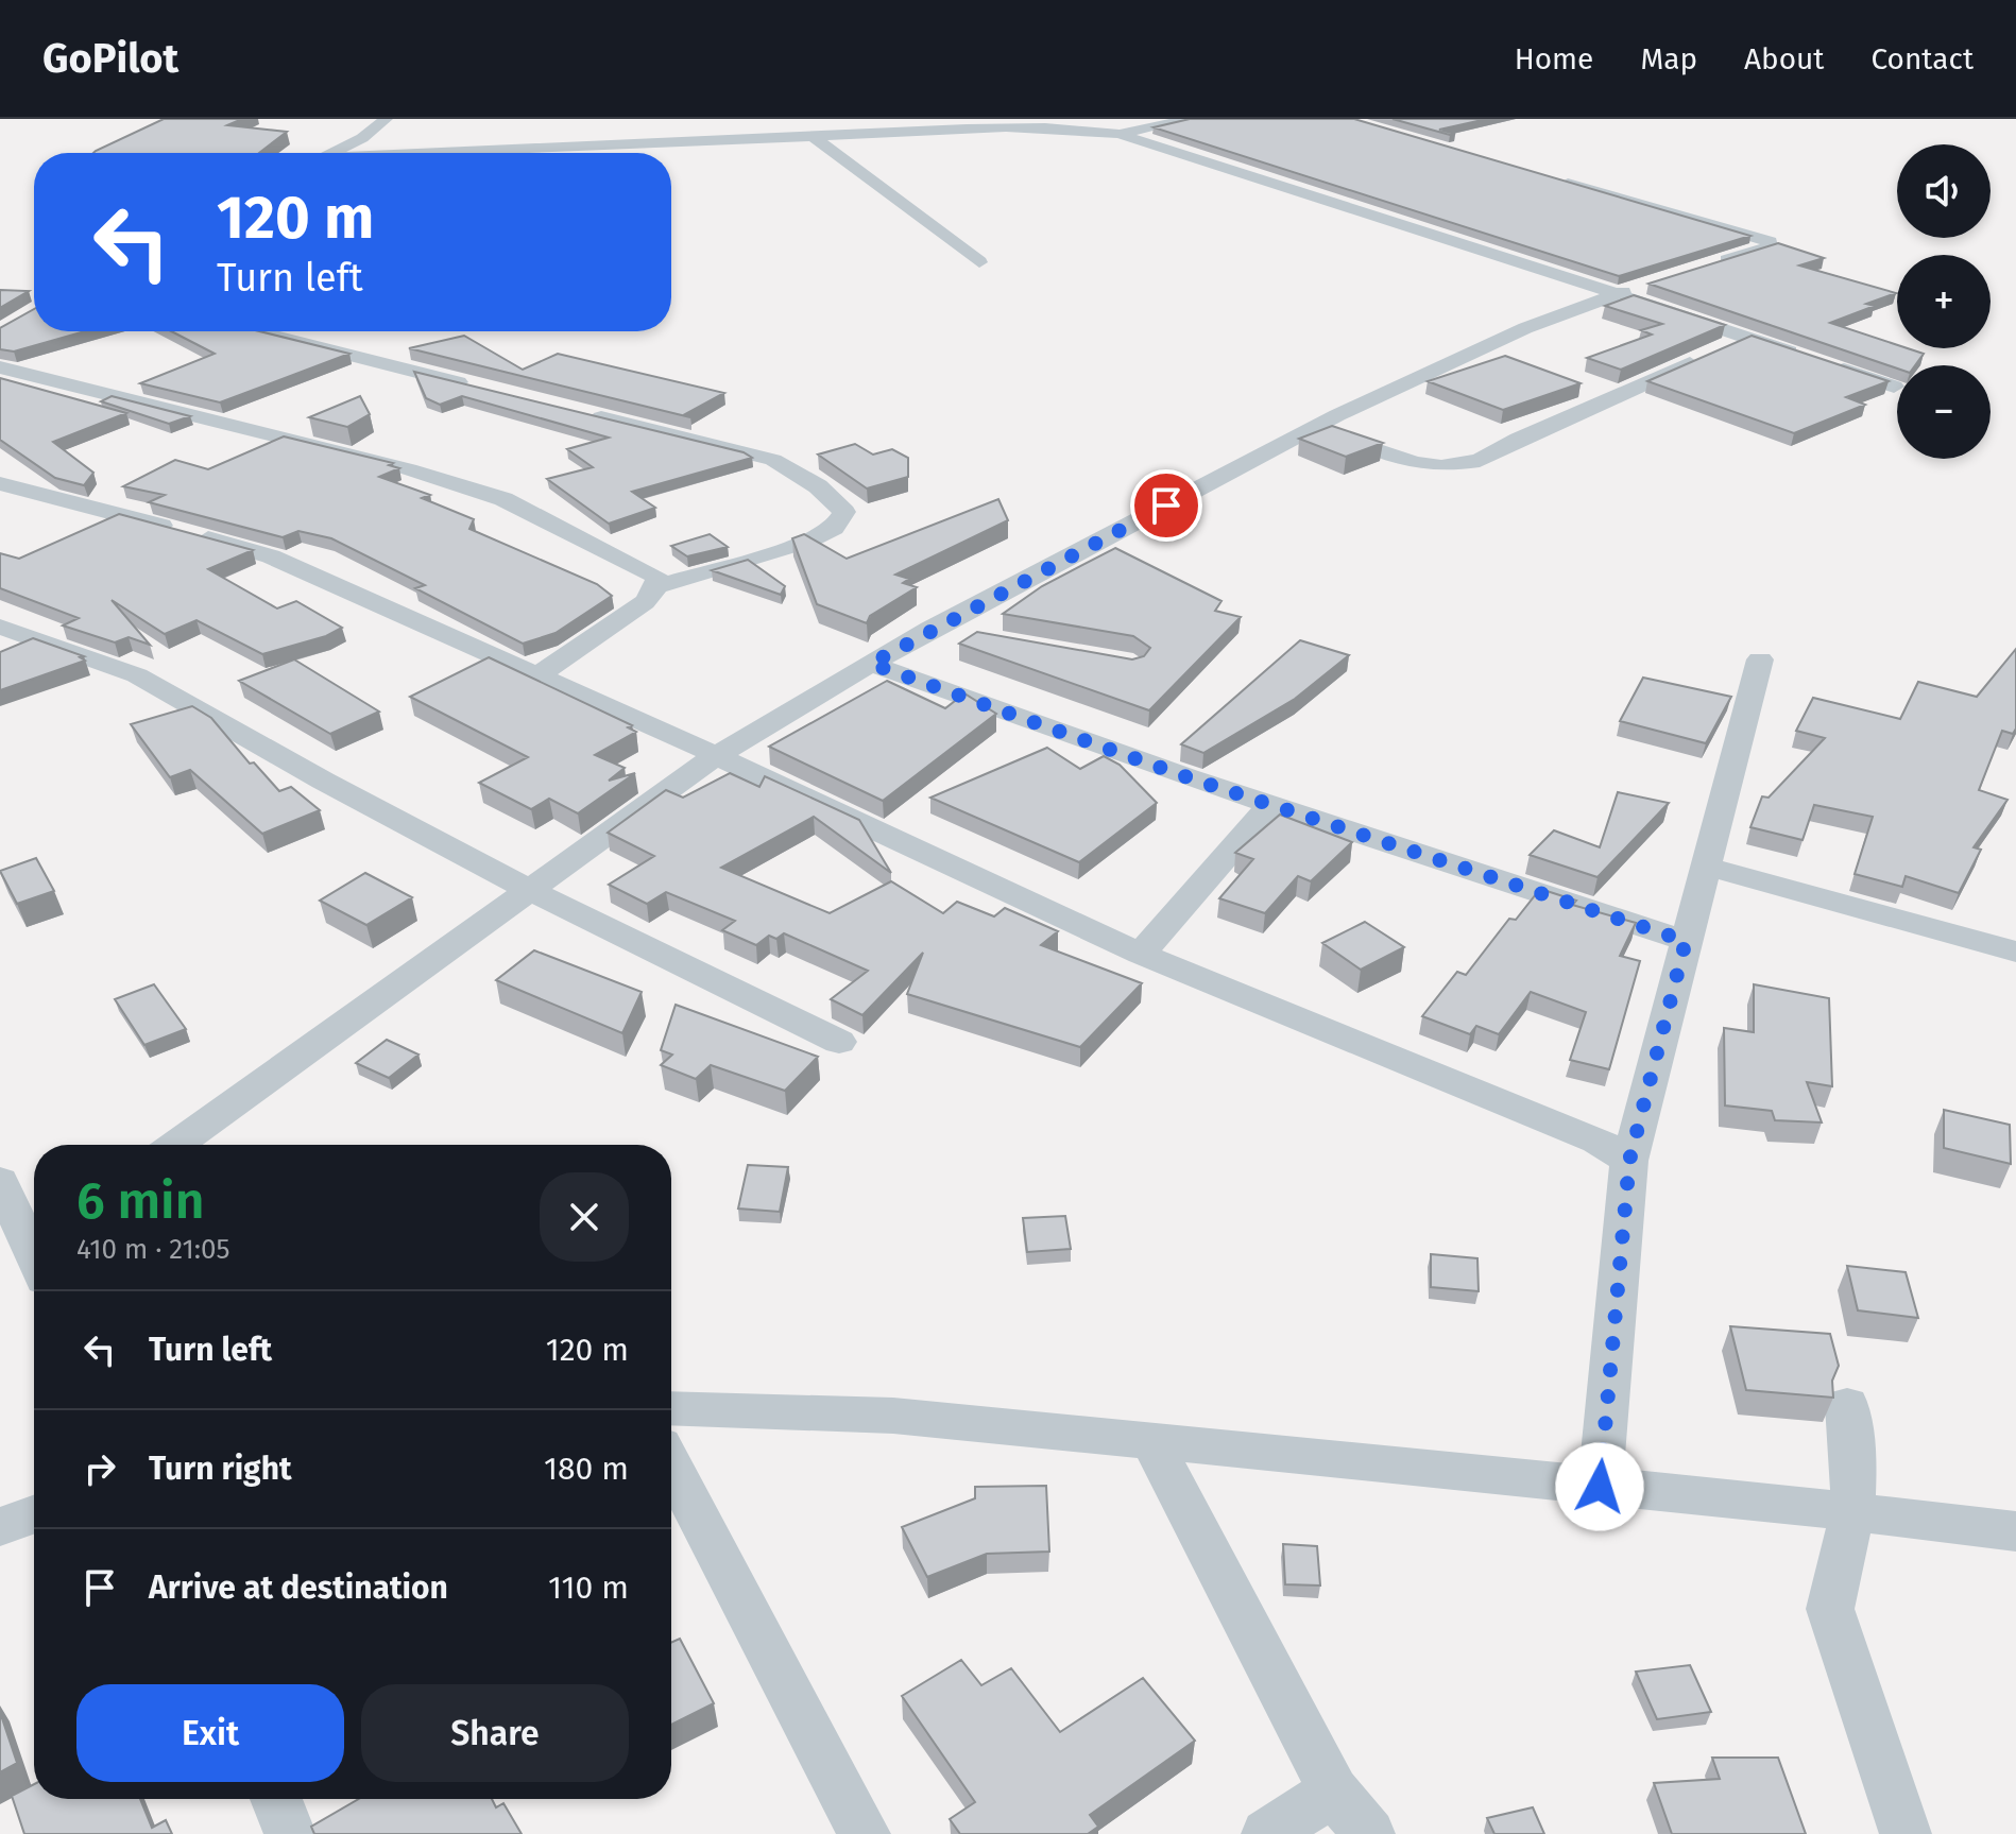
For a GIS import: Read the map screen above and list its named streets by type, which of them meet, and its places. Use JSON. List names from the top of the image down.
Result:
{
  "page": {
    "header": "GoPilot",
    "nav": [
      "Home",
      "Map",
      "About",
      "Contact"
    ],
    "map_buttons": ["+", "−"],
    "turn": ["120 m", "Turn left"],
    "heading": ["6 min", "410 m · 21:05"],
    "list": [
      {
        "name": "Turn left",
        "value": "120 m"
      },
      {
        "name": "Turn right",
        "value": "180 m"
      },
      {
        "name": "Arrive at destination",
        "value": "110 m"
      }
    ],
    "buttons": ["Exit", "Share"]
  }
}
